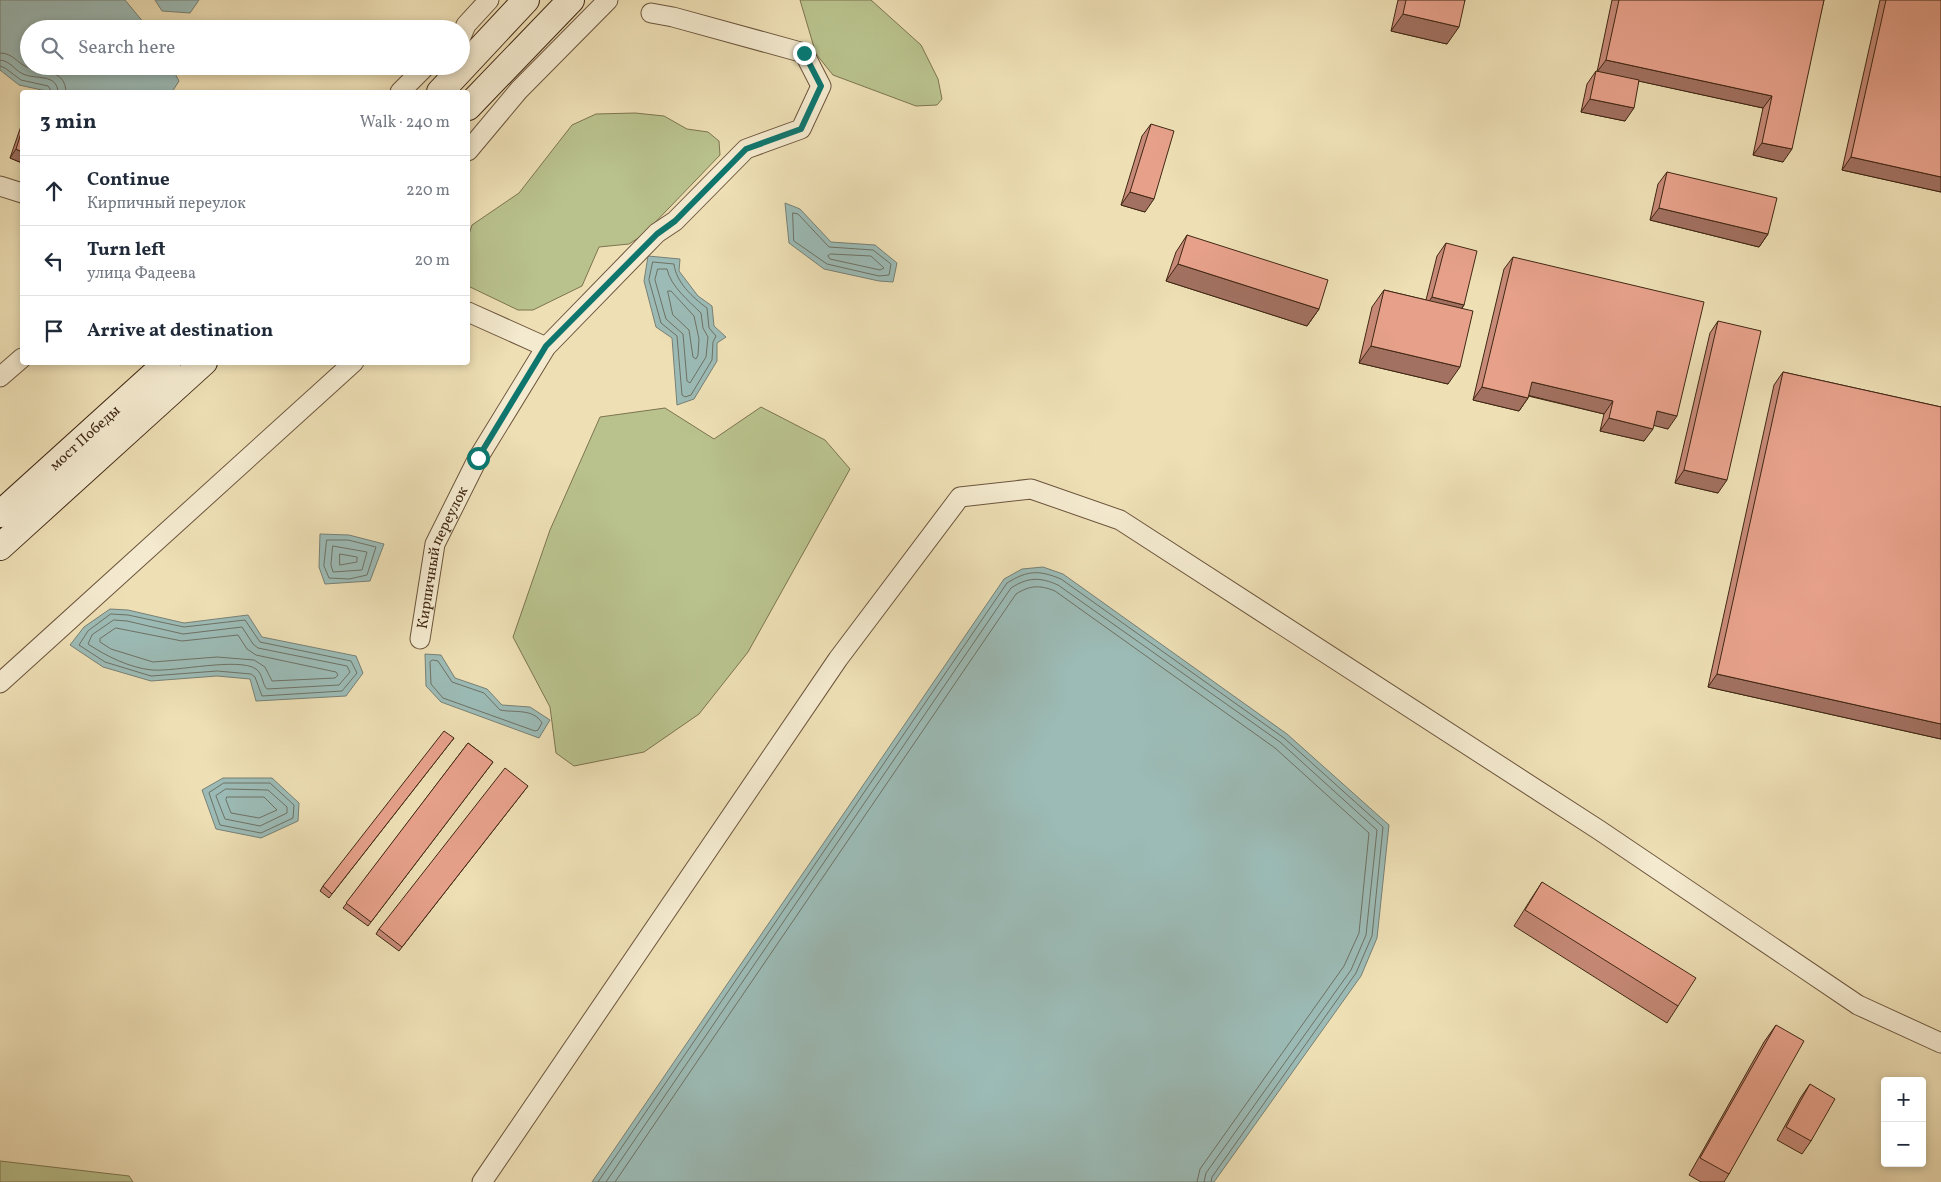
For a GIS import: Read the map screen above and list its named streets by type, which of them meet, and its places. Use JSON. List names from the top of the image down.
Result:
{
  "streets": {
    "main road": ["мост Победы"],
    "street": ["Кирпичный переулок"]
  },
  "page": {
    "search": "Search here",
    "heading": ["3 min", "Walk · 240 m"],
    "list": [
      ["Continue", "Кирпичный переулок", "220 m"],
      ["Turn left", "улица Фадеева", "20 m"],
      "Arrive at destination"
    ],
    "map_buttons": ["+", "−"]
  }
}
